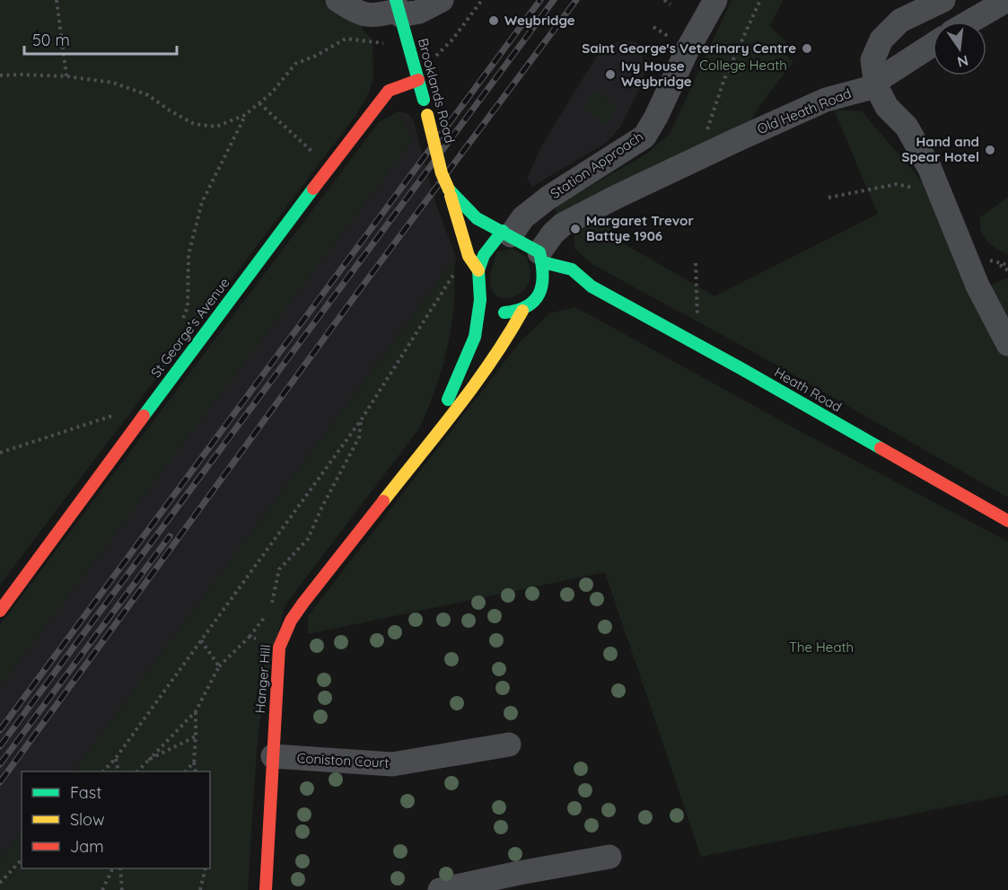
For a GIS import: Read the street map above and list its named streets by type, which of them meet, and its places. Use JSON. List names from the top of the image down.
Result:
{
  "streets": {
    "main road": [
      "Brooklands Road",
      "St George’s Avenue",
      "Heath Road",
      "Hanger Hill"
    ],
    "street": ["Old Heath Road", "Station Approach", "Coniston Court"]
  },
  "crossings": [
    ["Brooklands Road", "Old Heath Road"],
    ["Brooklands Road", "Station Approach"],
    ["Brooklands Road", "St George’s Avenue"],
    ["Brooklands Road", "Heath Road"],
    ["Brooklands Road", "Hanger Hill"],
    ["Old Heath Road", "Station Approach"],
    ["Old Heath Road", "Heath Road"],
    ["Old Heath Road", "Hanger Hill"],
    ["Station Approach", "Heath Road"],
    ["Station Approach", "Hanger Hill"],
    ["Heath Road", "Hanger Hill"],
    ["Hanger Hill", "Coniston Court"]
  ],
  "parks": ["College Heath", "The Heath"],
  "places": [
    "Weybridge",
    "Saint George's Veterinary Centre",
    "Ivy House Weybridge",
    "Hand and Spear Hotel",
    "Margaret Trevor Battye 1906"
  ],
  "legend": ["Fast", "Slow", "Jam"],
  "scale_bar": "50 m",
  "north": "bottom"
}
